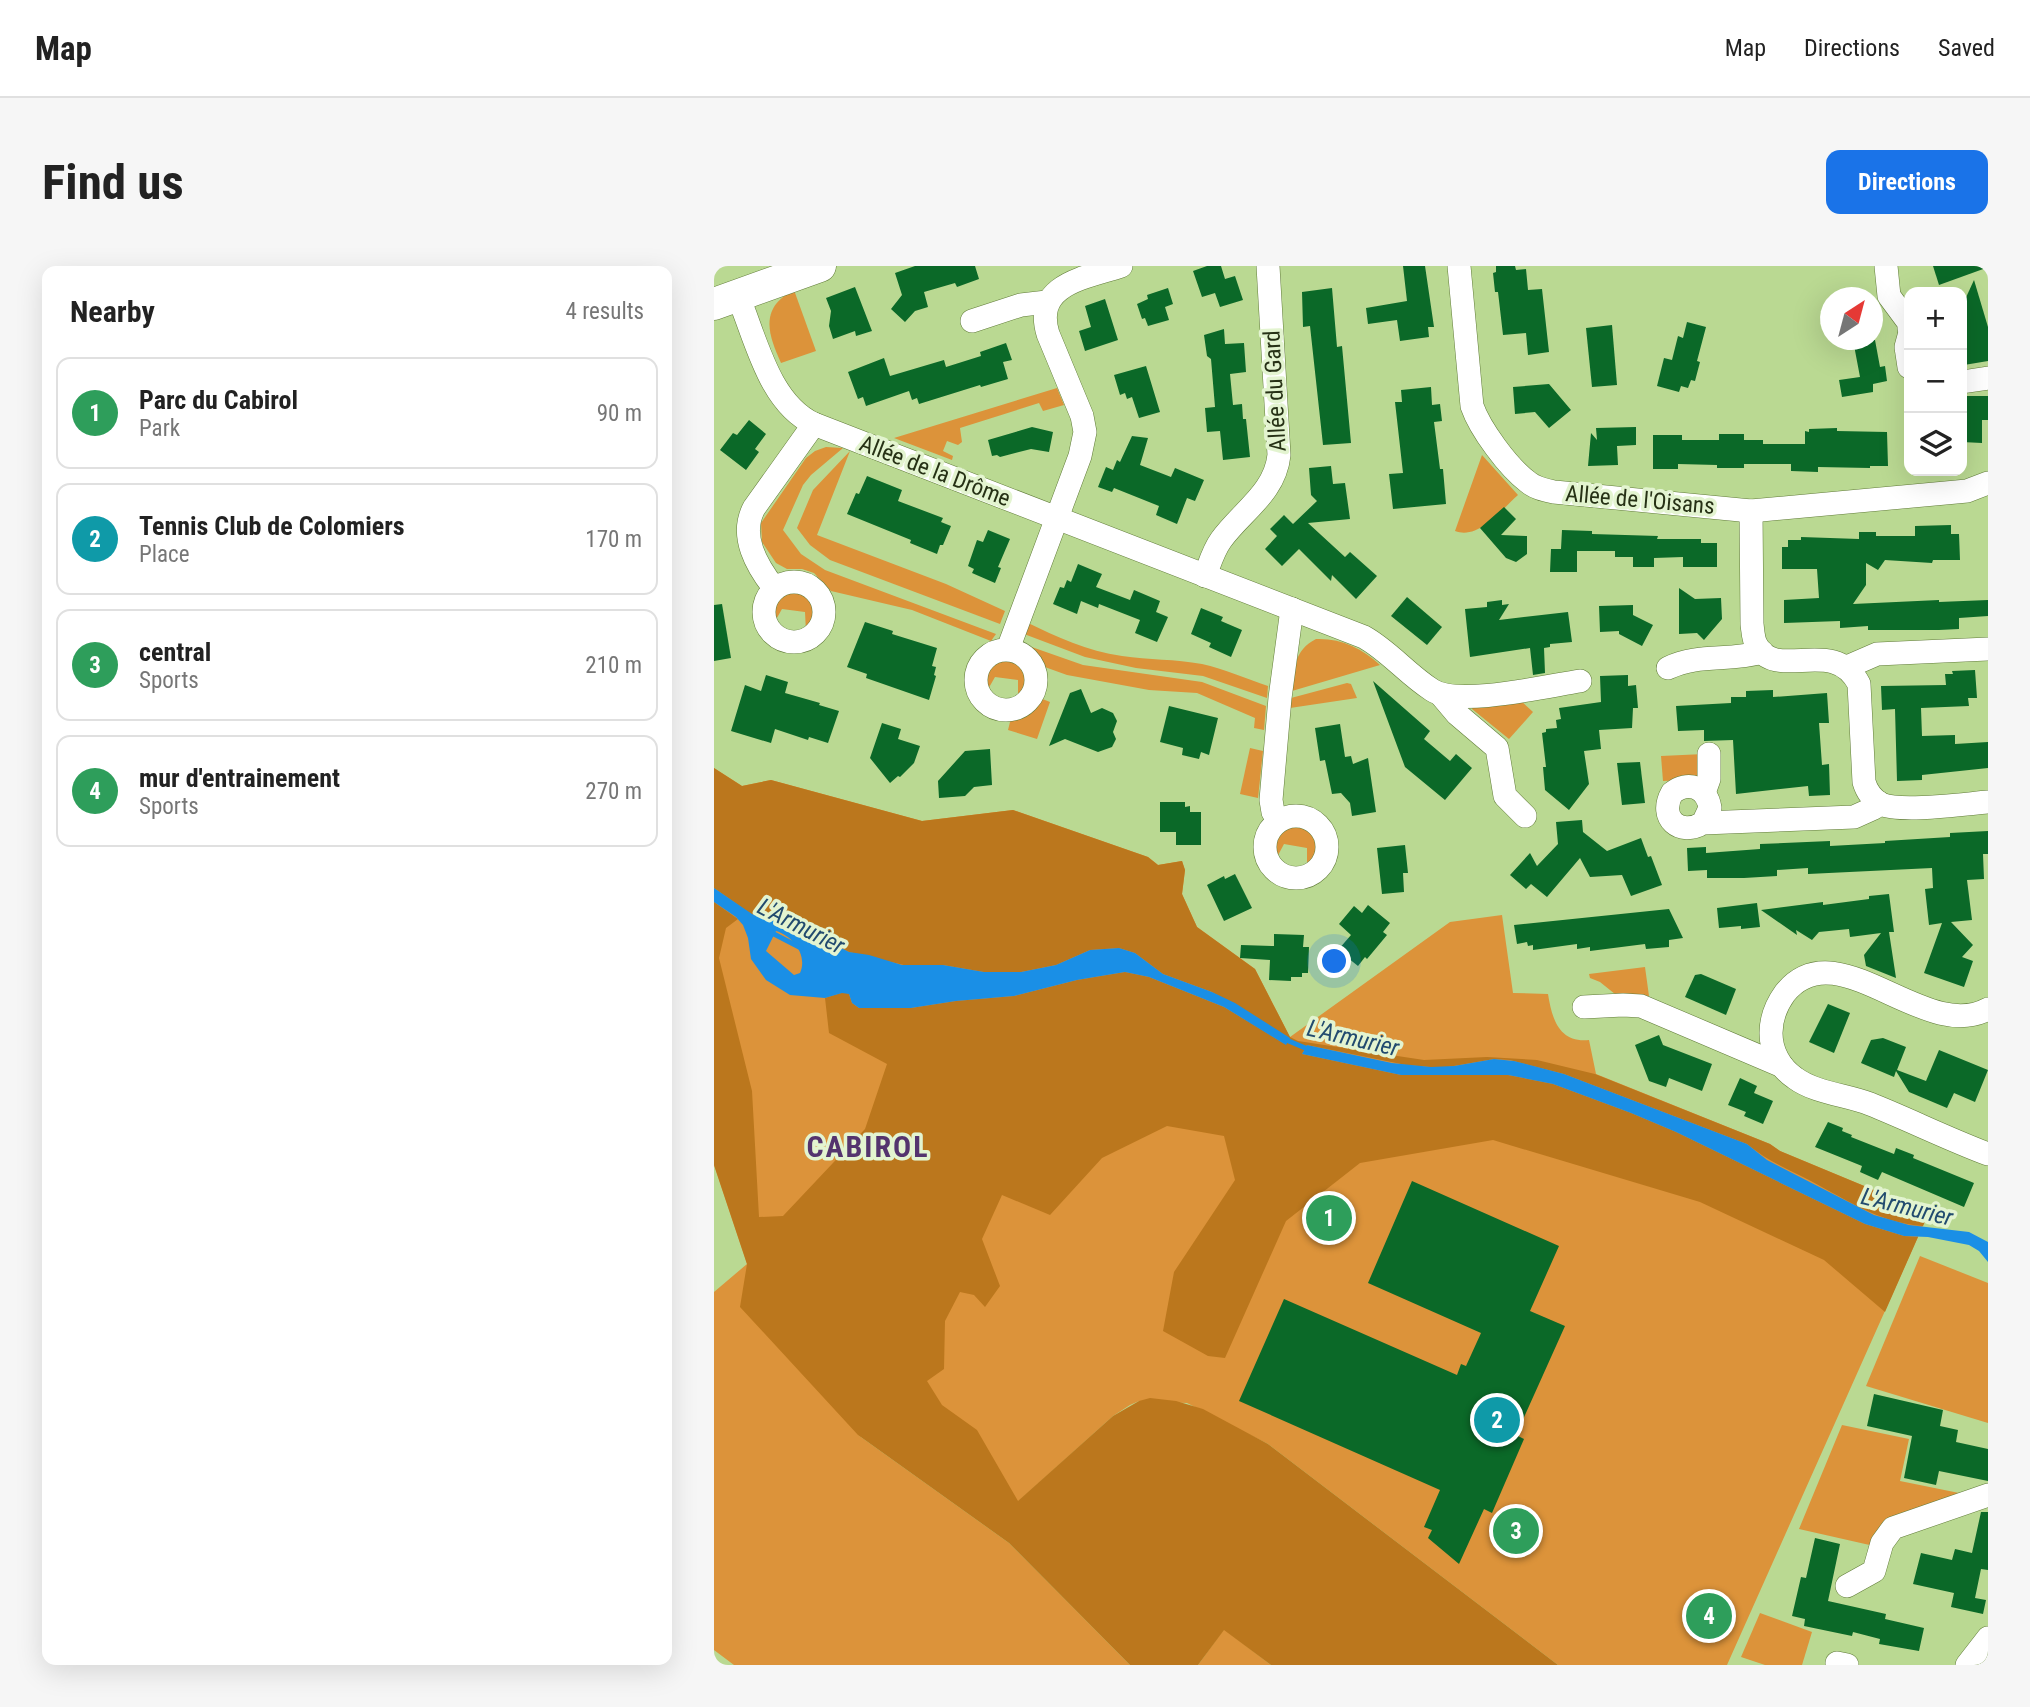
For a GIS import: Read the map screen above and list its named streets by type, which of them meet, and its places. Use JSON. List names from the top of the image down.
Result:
{
  "streets": {
    "street": ["Allée du Gard", "Allée de la Drôme", "Allée de l'Oisans"]
  },
  "crossings": [
    ["Allée du Gard", "Allée de la Drôme"]
  ],
  "districts": ["CABIROL"],
  "water": ["L'Armurier"],
  "north": "top right",
  "page": {
    "header": "Map",
    "nav": ["Map", "Directions", "Saved"],
    "buttons": "Directions",
    "title": "Find us",
    "heading": ["Nearby", "4 results"],
    "map_buttons": ["+", "−"],
    "list": [
      {
        "mark": "1",
        "name": "Parc du Cabirol",
        "note": "Park",
        "value": "90 m"
      },
      {
        "mark": "2",
        "name": "Tennis Club de Colomiers",
        "note": "Place",
        "value": "170 m"
      },
      {
        "mark": "3",
        "name": "central",
        "note": "Sports",
        "value": "210 m"
      },
      {
        "mark": "4",
        "name": "mur d'entrainement",
        "note": "Sports",
        "value": "270 m"
      }
    ],
    "pins": [
      "1",
      "2",
      "3",
      "4"
    ]
  }
}
